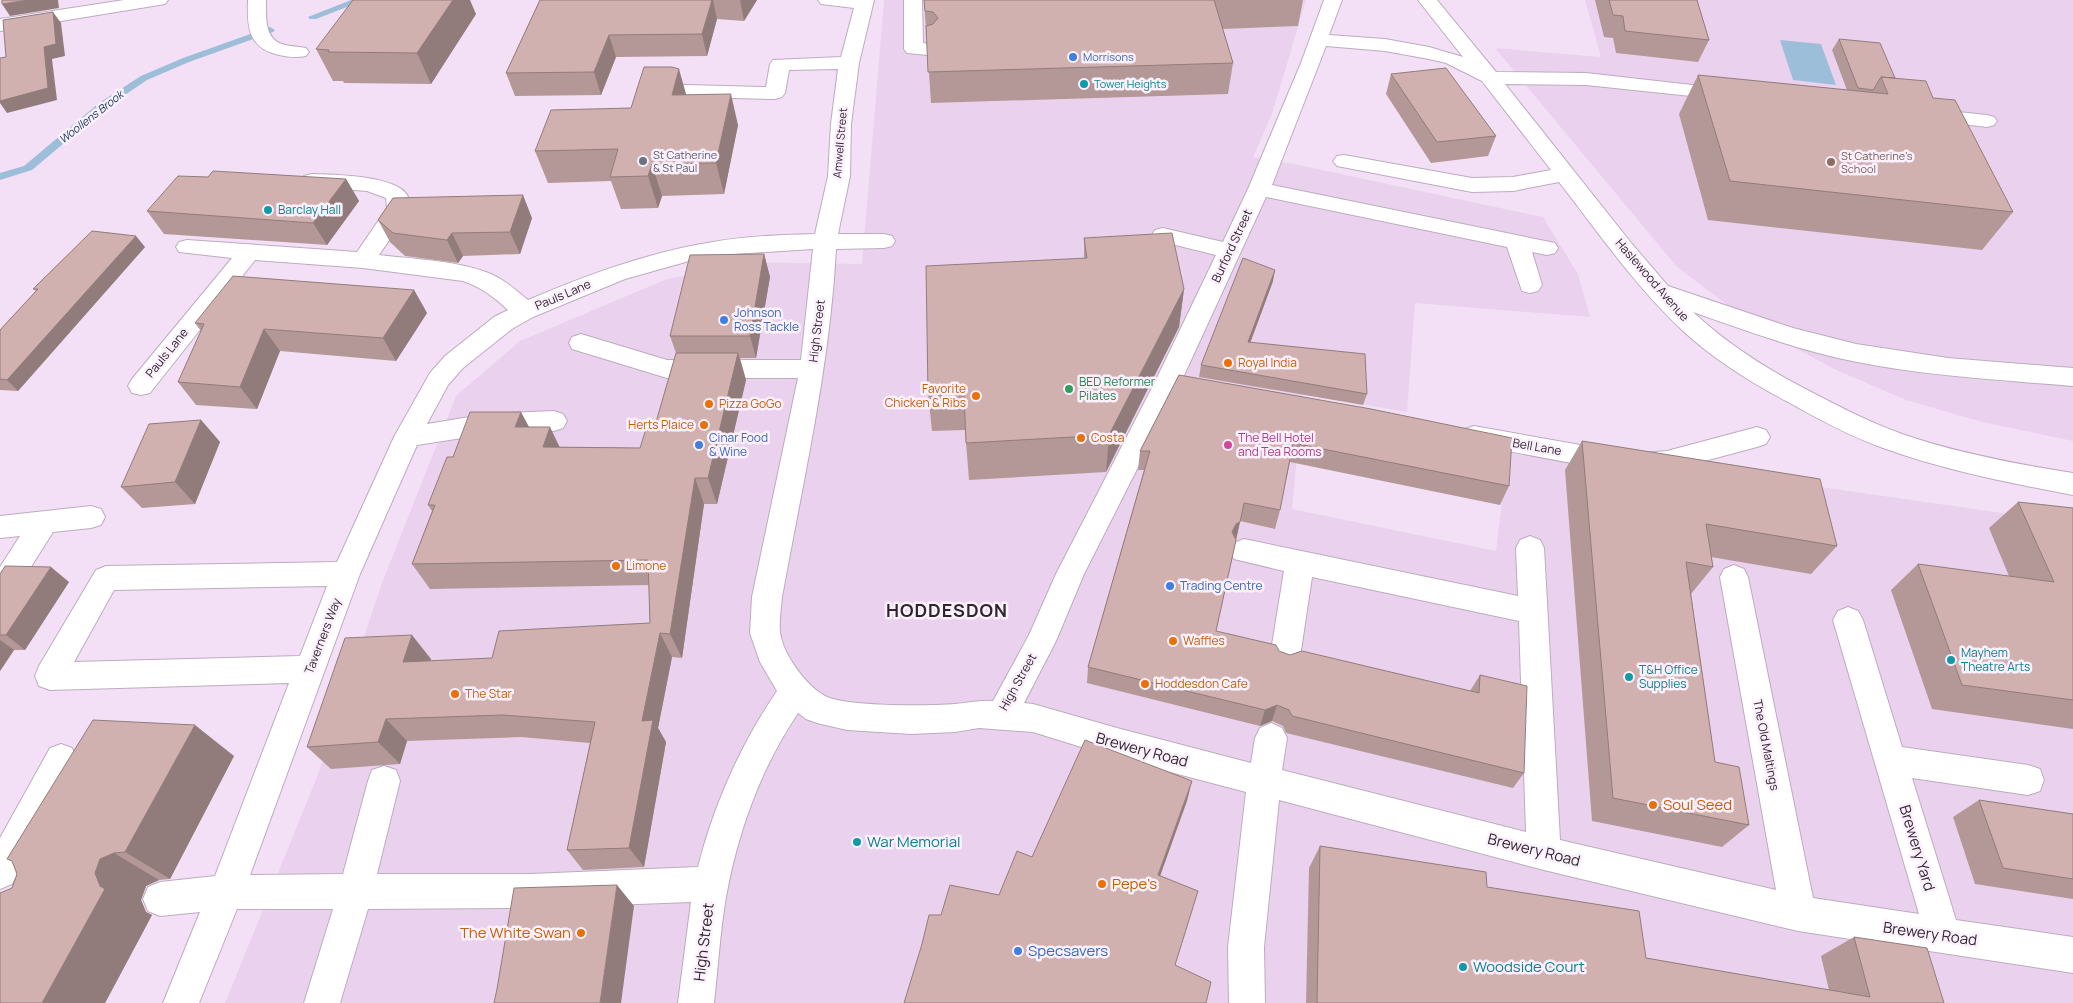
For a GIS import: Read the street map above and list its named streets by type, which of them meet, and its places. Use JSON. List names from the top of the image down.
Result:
{
  "streets": {
    "street": [
      "Amwell Street",
      "Burford Street",
      "Haslewood Avenue",
      "Pauls Lane",
      "High Street",
      "Bell Lane",
      "Taverners Way",
      "The Old Maltings",
      "Brewery Road",
      "Brewery Yard"
    ]
  },
  "crossings": [
    ["Amwell Street", "Pauls Lane"],
    ["Amwell Street", "High Street"],
    ["Burford Street", "High Street"],
    ["Pauls Lane", "Taverners Way"],
    ["High Street", "Brewery Road"],
    ["The Old Maltings", "Brewery Road"],
    ["Brewery Road", "Brewery Yard"]
  ],
  "districts": ["HODDESDON"],
  "water": ["Woollens Brook"],
  "places": [
    "Morrisons",
    "Tower Heights",
    "St Catherine & St Paul",
    "St Catherine's School",
    "Barclay Hall",
    "Johnson Ross Tackle",
    "Royal India",
    "BED Reformer Pilates",
    "Favorite Chicken & Ribs",
    "Pizza GoGo",
    "Herts Plaice",
    "Costa",
    "Cinar Food & Wine",
    "The Bell Hotel and Tea Rooms",
    "Limone",
    "Trading Centre",
    "Waffles",
    "Mayhem Theatre Arts",
    "T&H Office Supplies",
    "Hoddesdon Cafe",
    "The Star",
    "Soul Seed",
    "War Memorial",
    "Pepe's",
    "The White Swan",
    "Specsavers",
    "Woodside Court"
  ]
}
